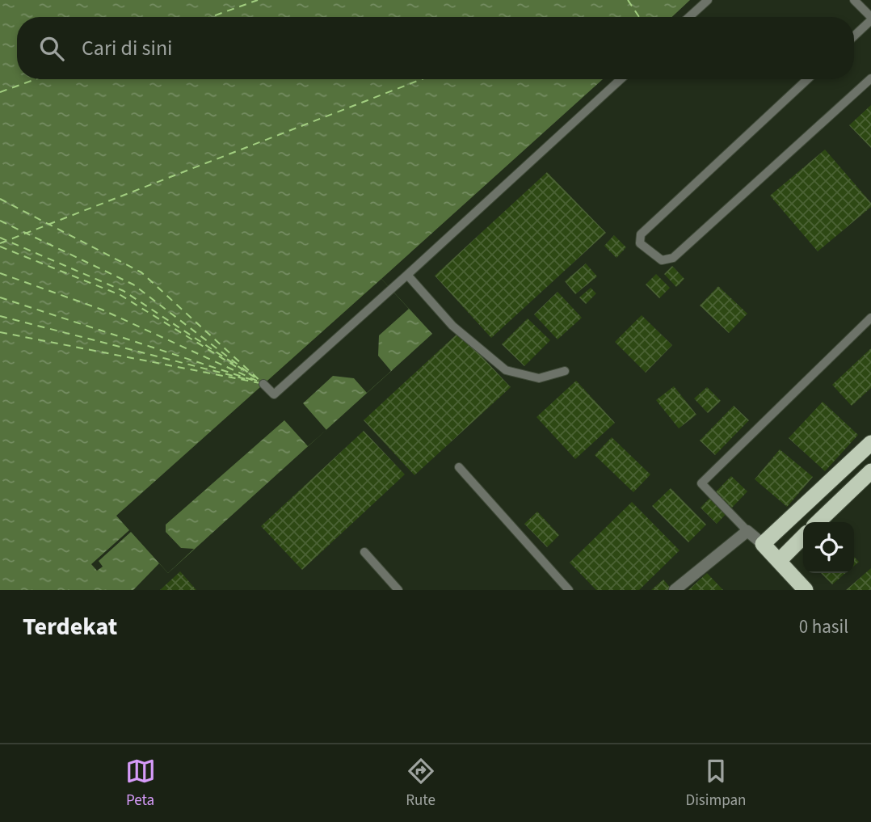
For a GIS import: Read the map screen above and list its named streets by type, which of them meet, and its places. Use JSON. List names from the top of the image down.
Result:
{
  "page": {
    "search": "Cari di sini",
    "heading": ["Terdekat", "0 hasil"],
    "nav": ["Peta", "Rute", "Disimpan"]
  }
}
